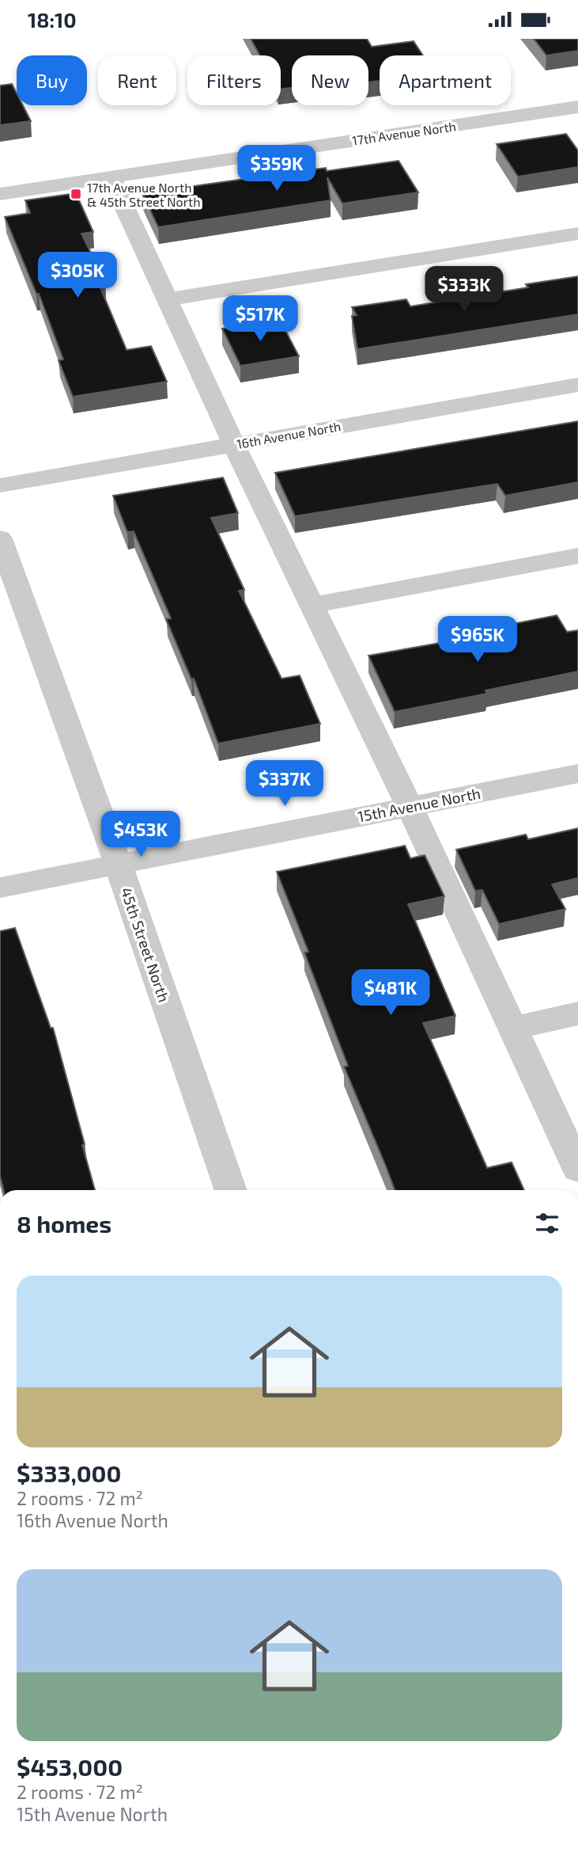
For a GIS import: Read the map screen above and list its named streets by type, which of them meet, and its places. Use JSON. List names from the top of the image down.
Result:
{
  "streets": {
    "street": [
      "17th Avenue North",
      "16th Avenue North",
      "15th Avenue North",
      "45th Street North"
    ]
  },
  "crossings": [
    ["15th Avenue North", "45th Street North"]
  ],
  "places": {
    "transit": ["17th Avenue North & 45th Street North"]
  },
  "page": {
    "status": "18:10",
    "chip": [
      "Buy",
      "Rent",
      "Filters",
      "New",
      "Apartment"
    ],
    "price": [
      "$359K",
      "$305K",
      "$333K",
      "$517K",
      "$965K",
      "$337K",
      "$453K",
      "$481K"
    ],
    "heading": "8 homes",
    "list": [
      {
        "name": "$333,000",
        "note": "2 rooms · 72 m² · 16th Avenue North"
      },
      {
        "name": "$453,000",
        "note": "2 rooms · 72 m² · 15th Avenue North"
      }
    ]
  }
}
